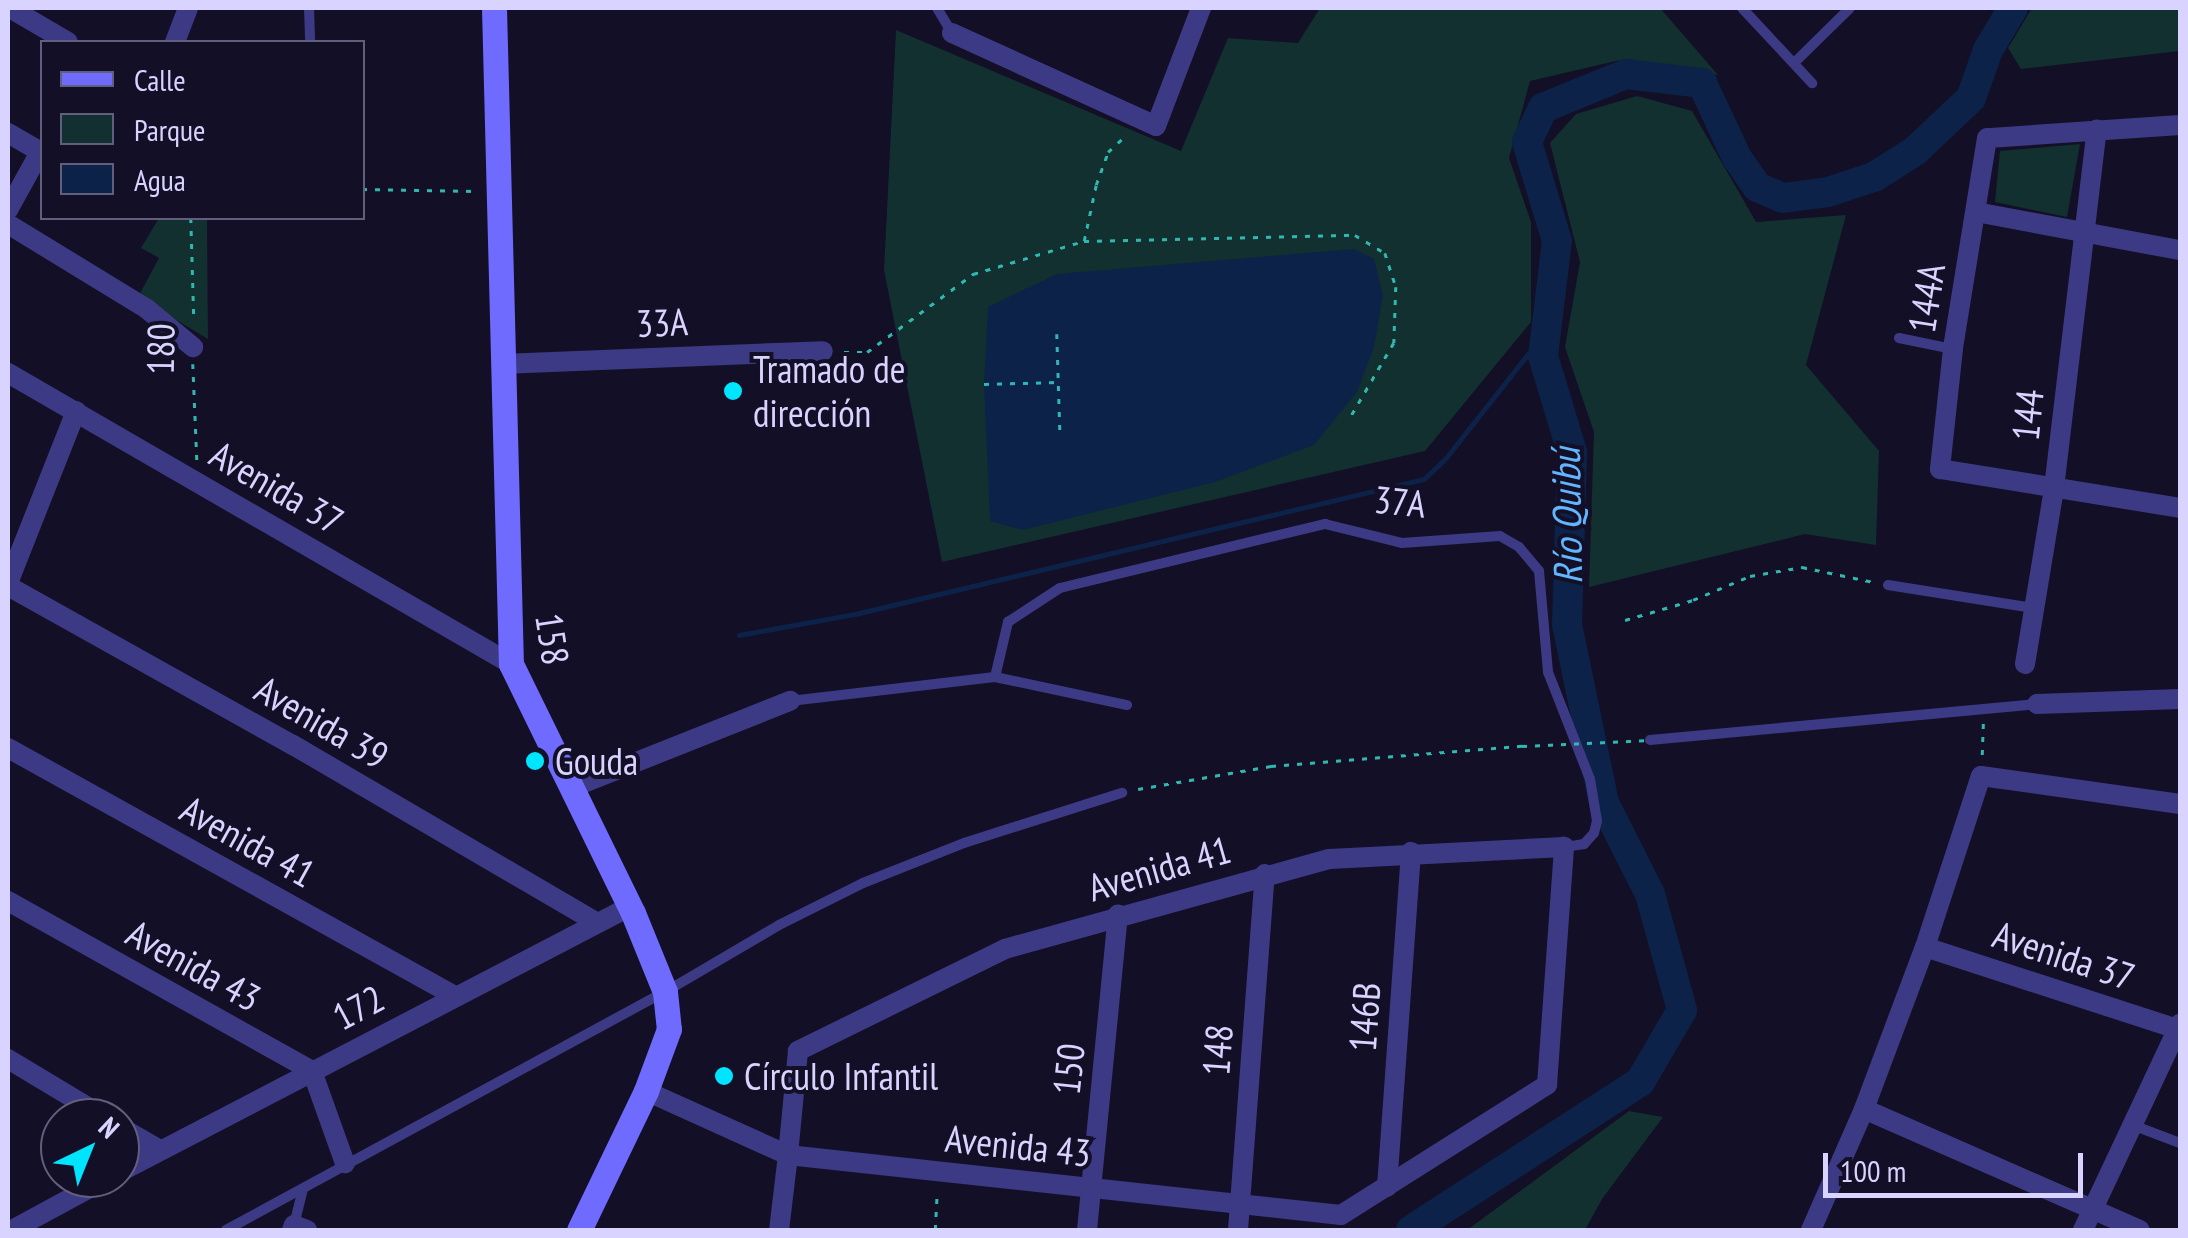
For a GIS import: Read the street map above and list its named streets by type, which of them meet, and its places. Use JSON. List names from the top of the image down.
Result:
{
  "streets": {
    "street": [
      "144A",
      "33A",
      "144",
      "Avenida 37",
      "158",
      "Avenida 39",
      "Avenida 41",
      "Avenida 43",
      "172",
      "146B",
      "148",
      "150"
    ],
    "lane": ["37A"],
    "path": ["180"]
  },
  "crossings": [
    ["144A", "144"],
    ["33A", "158"],
    ["180", "Avenida 37"],
    ["Avenida 37", "158"],
    ["37A", "Avenida 41"],
    ["37A", "Avenida 43"],
    ["158", "Avenida 43"],
    ["158", "172"],
    ["Avenida 39", "172"],
    ["Avenida 41", "Avenida 43"],
    ["Avenida 41", "172"],
    ["Avenida 41", "146B"],
    ["Avenida 41", "148"],
    ["Avenida 41", "150"],
    ["Avenida 43", "172"],
    ["Avenida 43", "146B"],
    ["Avenida 43", "148"],
    ["Avenida 43", "150"]
  ],
  "water": ["Río Quibú"],
  "places": ["Tramado de dirección", "Gouda", "Círculo Infantil"],
  "legend": ["Calle", "Parque", "Agua"],
  "scale_bar": "100 m",
  "north": "top right"
}
